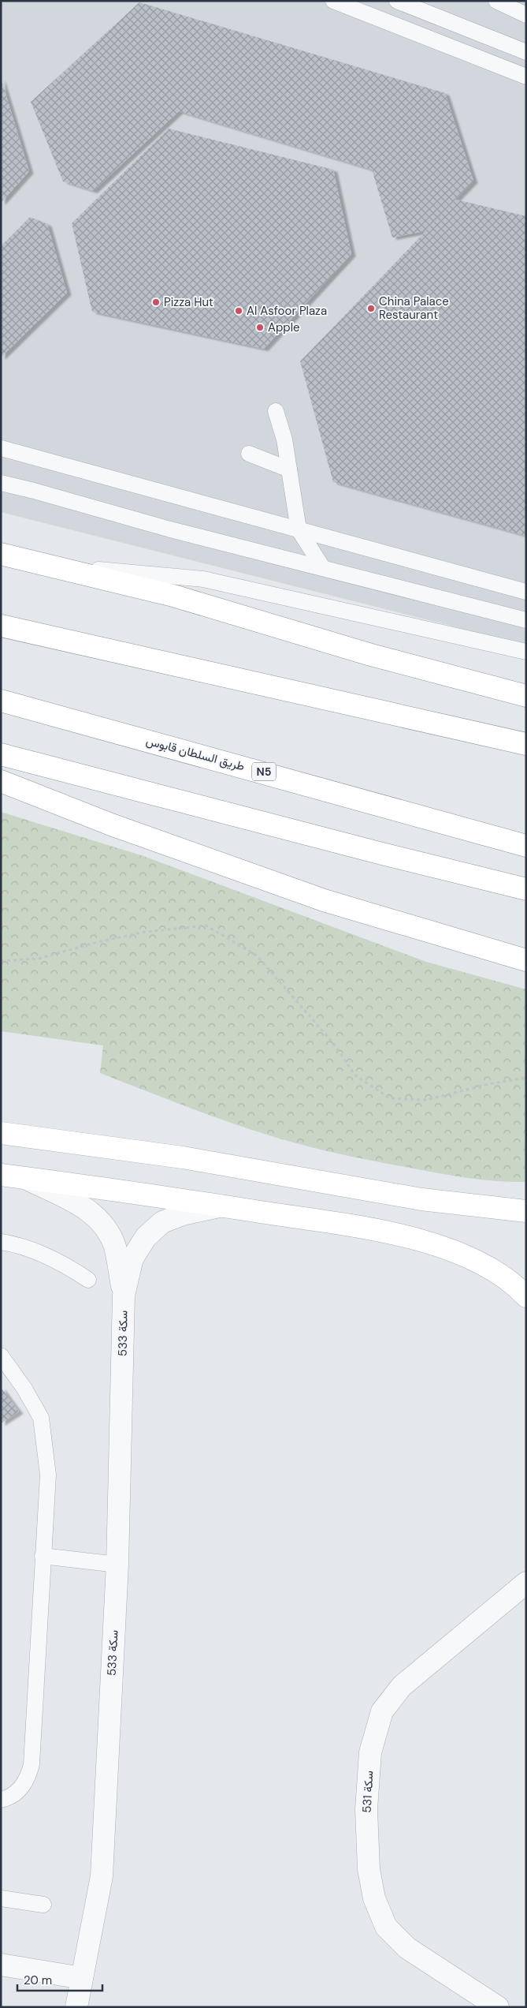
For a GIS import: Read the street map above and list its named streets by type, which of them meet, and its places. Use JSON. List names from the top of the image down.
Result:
{
  "streets": {
    "main road": ["طريق السلطان قابوس", "N5"],
    "street": ["سكة 533", "سكة 531"]
  },
  "places": [
    "Pizza Hut",
    "China Palace Restaurant",
    "Al Asfoor Plaza",
    "Apple"
  ],
  "scale_bar": "20 m"
}
